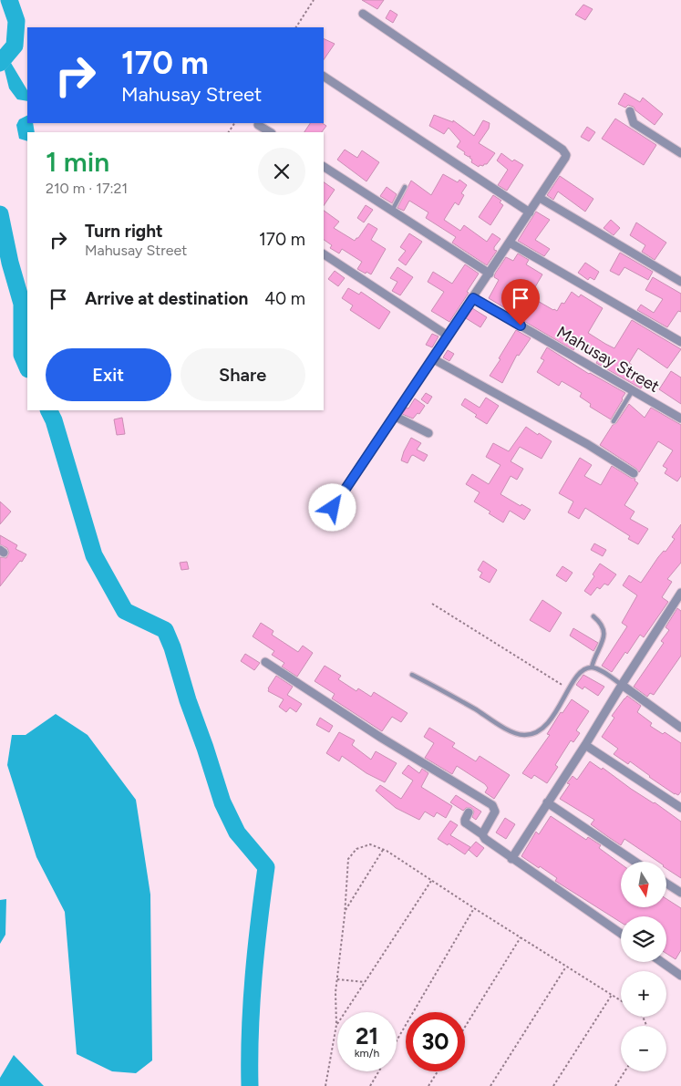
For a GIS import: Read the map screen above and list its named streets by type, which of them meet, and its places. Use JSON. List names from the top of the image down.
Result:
{
  "streets": {
    "street": ["Mahusay Street"]
  },
  "north": "bottom",
  "page": {
    "turn": ["170 m", "Mahusay Street"],
    "heading": ["1 min", "210 m · 17:21"],
    "list": [
      {
        "name": "Turn right",
        "note": "Mahusay Street",
        "value": "170 m"
      },
      {
        "name": "Arrive at destination",
        "value": "40 m"
      }
    ],
    "buttons": ["Exit", "Share"],
    "map_buttons": ["+", "−"],
    "speed": "21 km/h",
    "limit": "30"
  }
}
